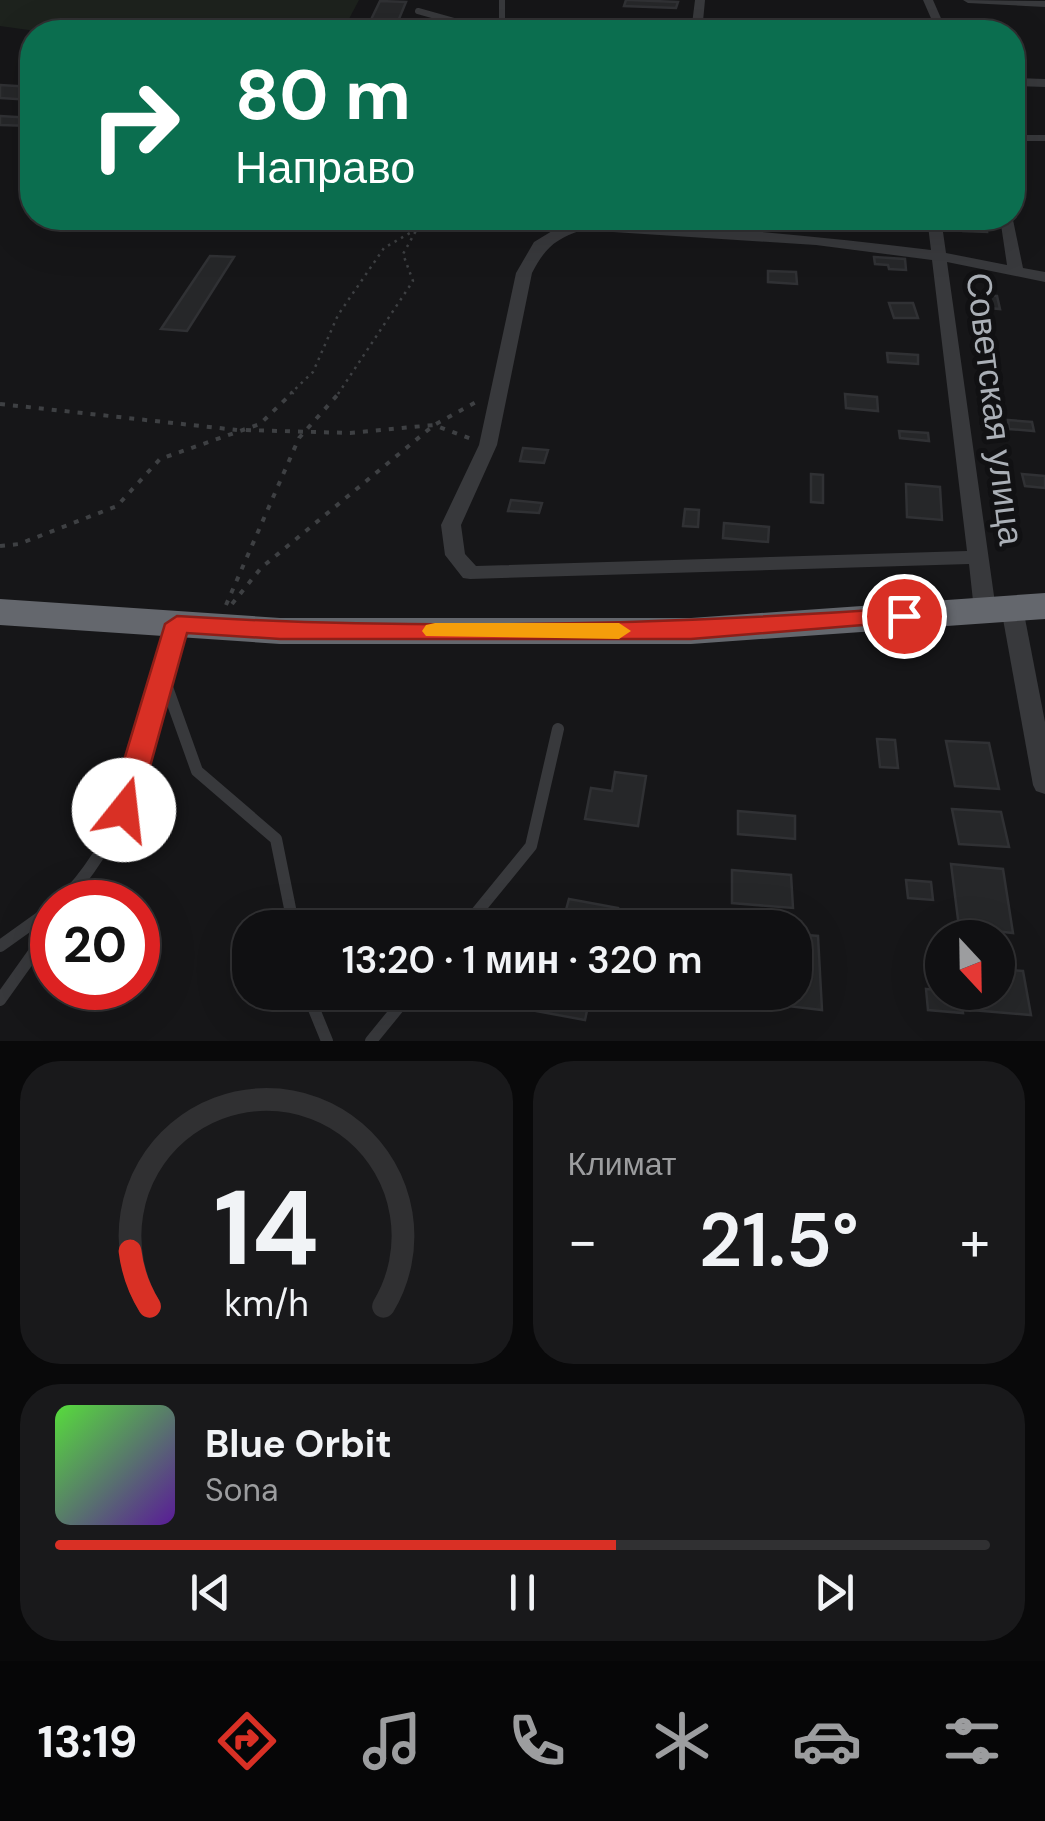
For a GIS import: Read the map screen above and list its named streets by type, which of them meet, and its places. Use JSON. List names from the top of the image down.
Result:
{
  "streets": {
    "street": ["Советская улица"]
  },
  "north": "bottom",
  "page": {
    "turn": ["80 m", "Направо"],
    "limit": "20",
    "trip": "13:20 · 1 мин · 320 m",
    "tile": "Климат",
    "heat": ["−", "21.5°", "+"],
    "song": ["Blue Orbit", "Sona"],
    "tabs": "13:19",
    "gauge": ["14", "km/h"]
  }
}
